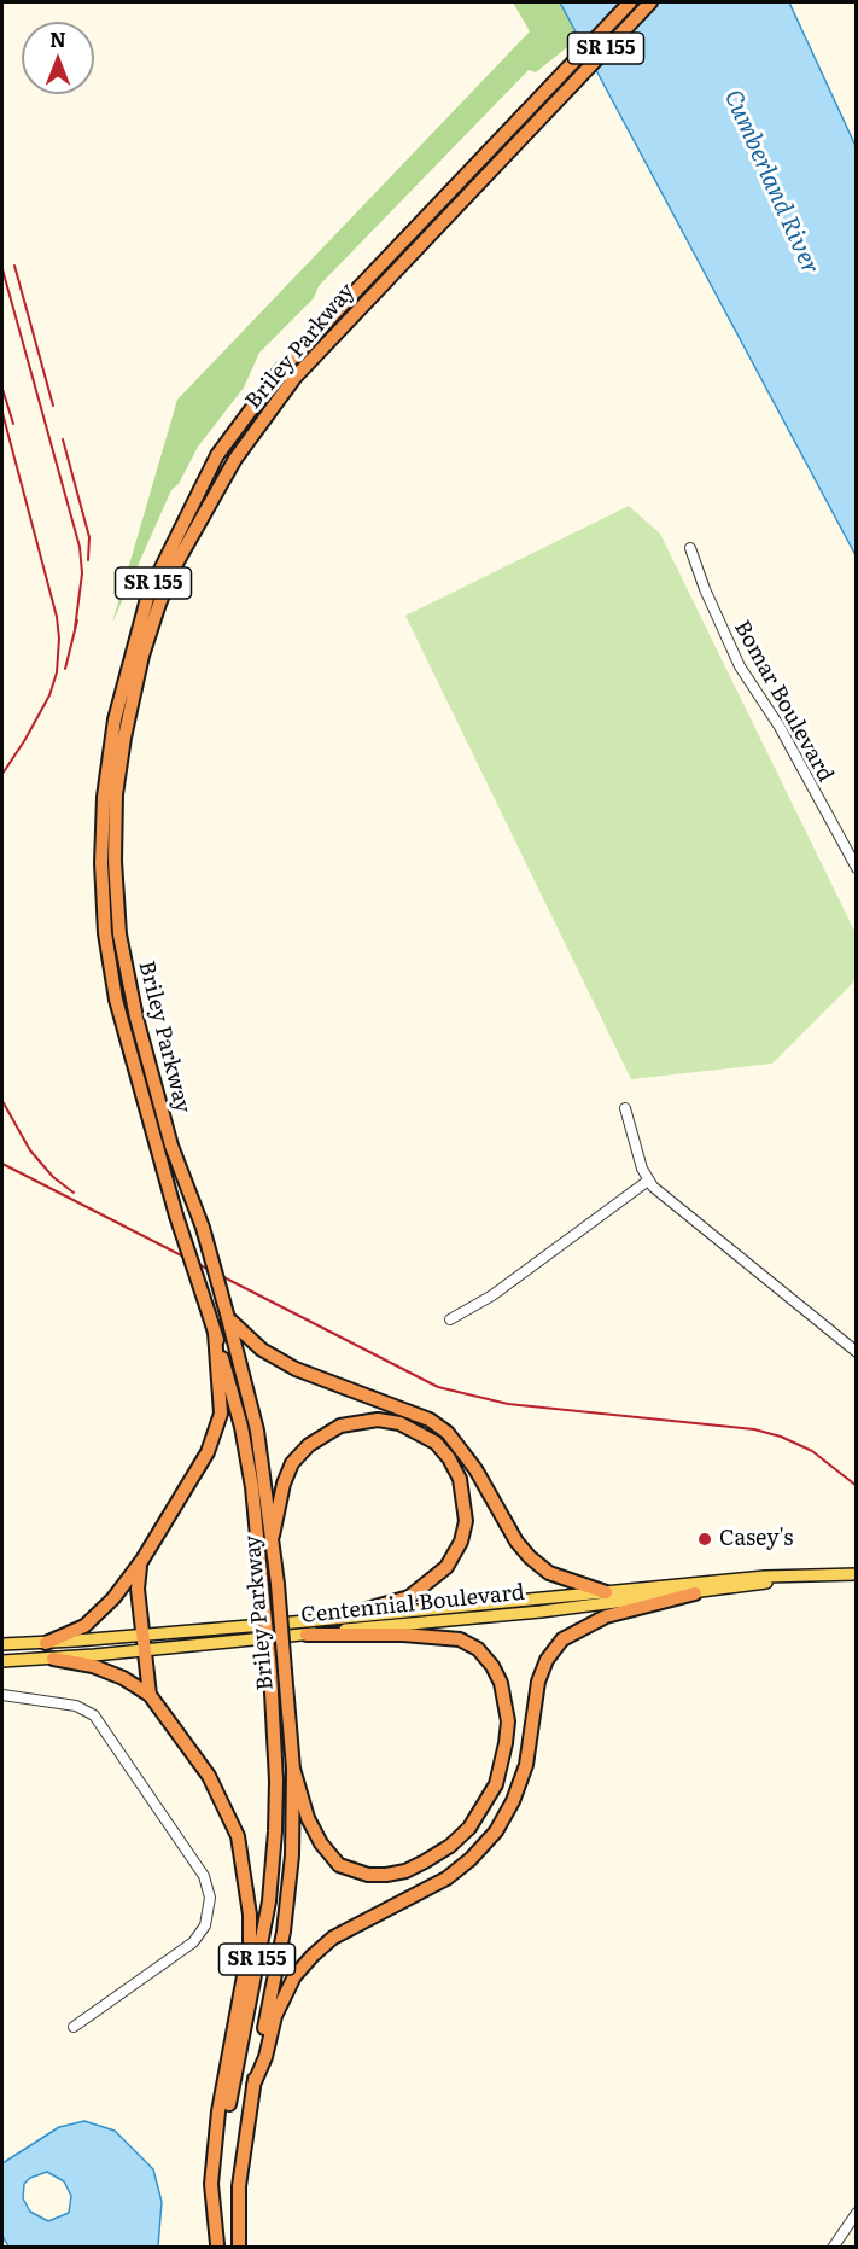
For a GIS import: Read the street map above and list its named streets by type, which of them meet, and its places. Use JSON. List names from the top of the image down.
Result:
{
  "streets": {
    "highway": ["SR 155", "Briley Parkway"],
    "main road": ["Centennial Boulevard"],
    "street": ["Bomar Boulevard"]
  },
  "water": ["Cumberland River"],
  "places": ["Casey's"],
  "north": "top"
}
